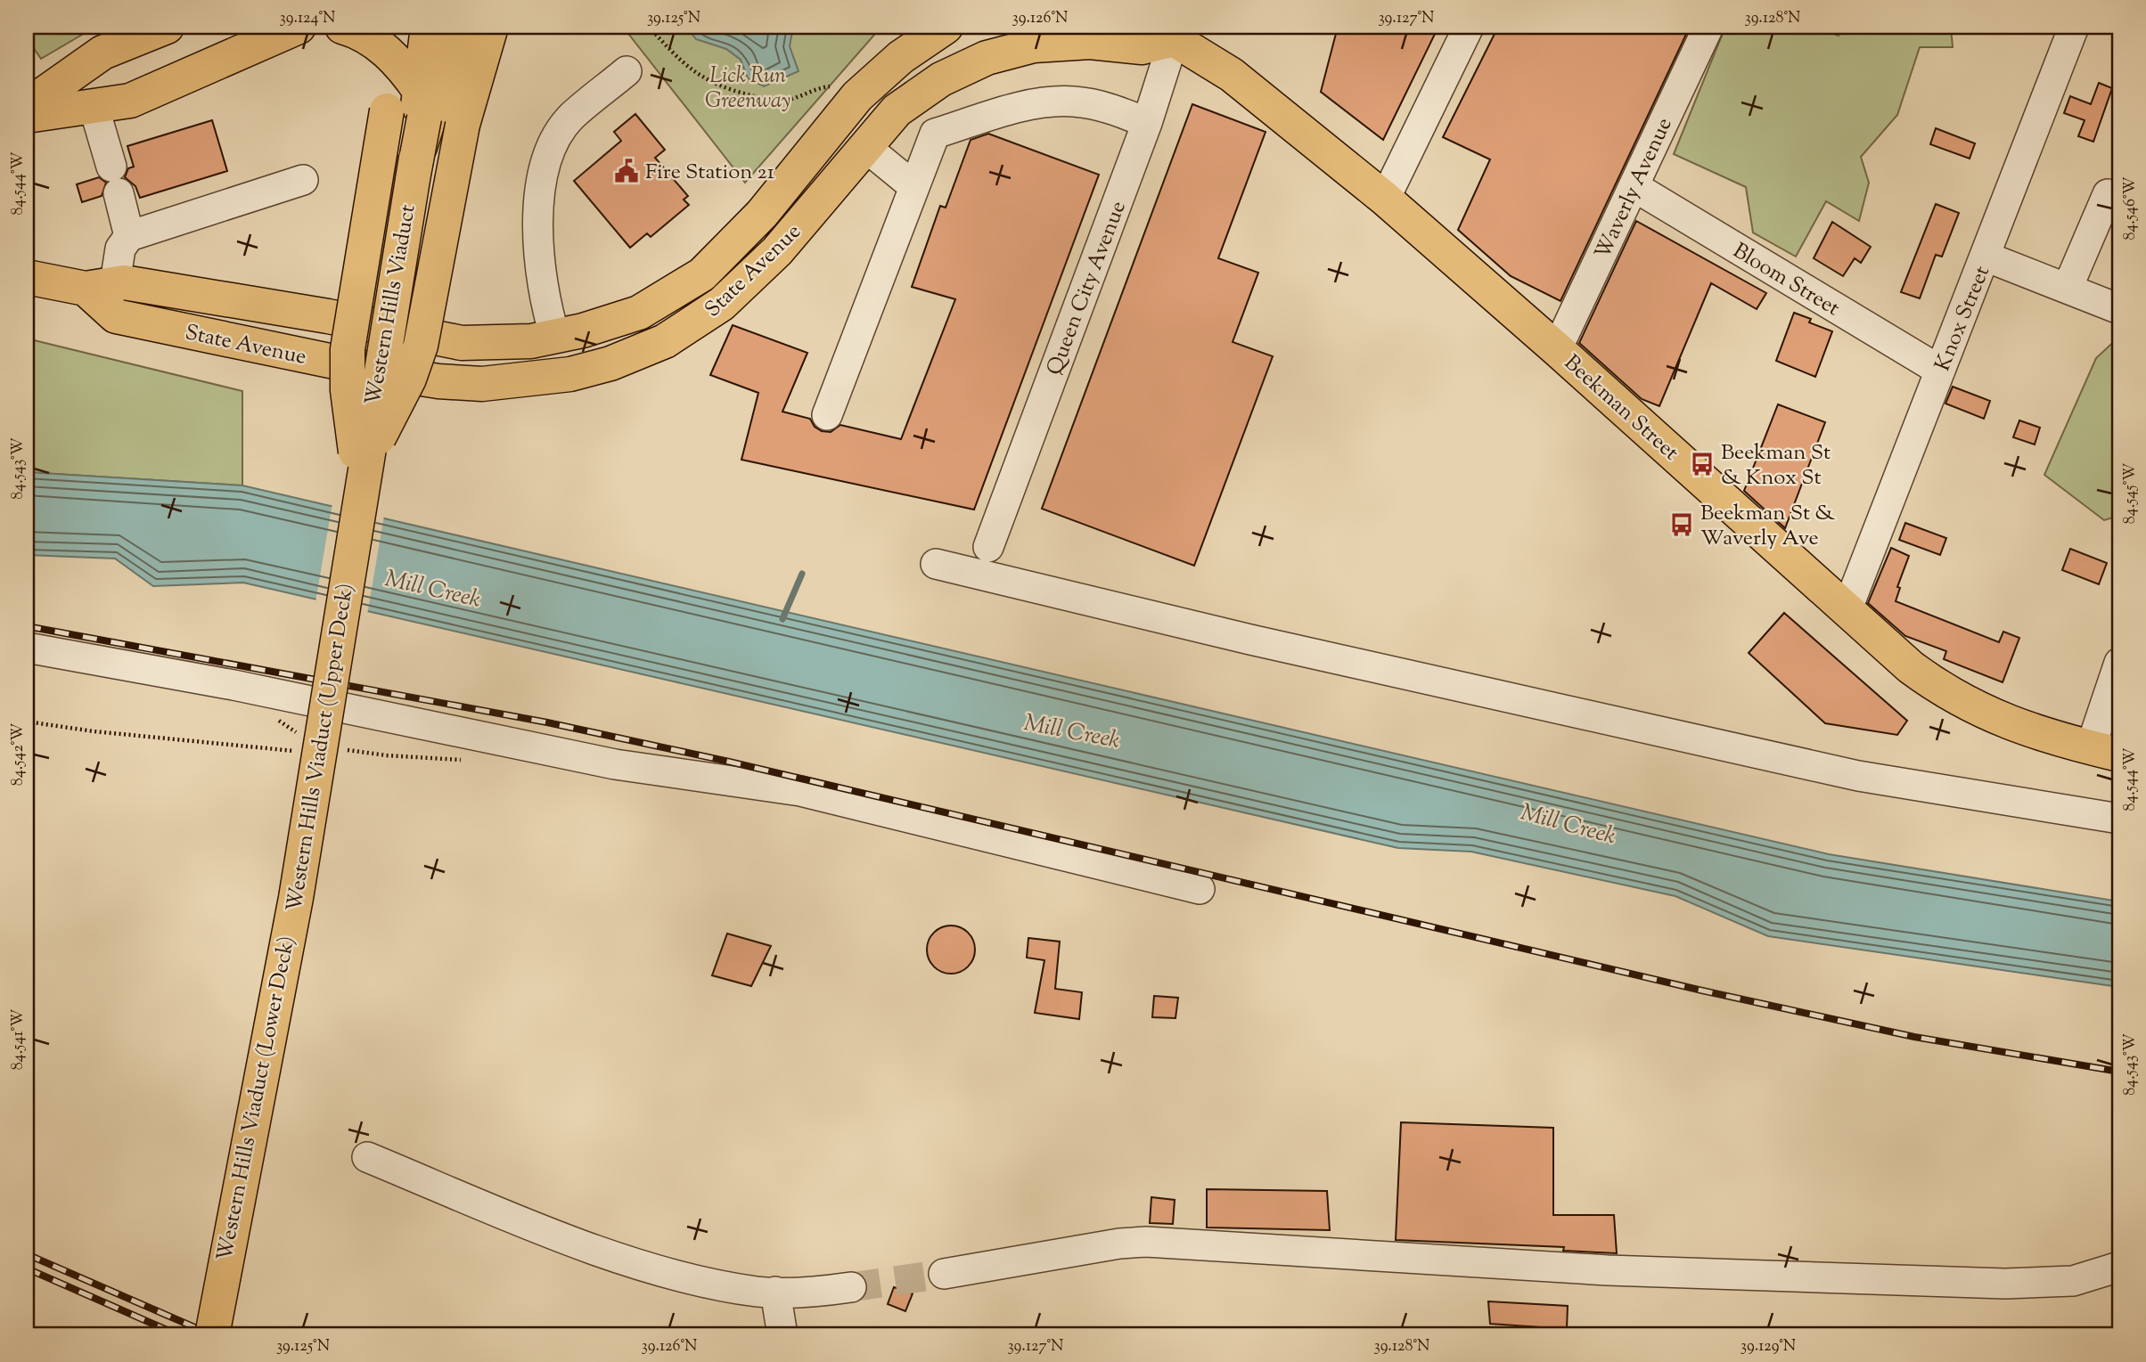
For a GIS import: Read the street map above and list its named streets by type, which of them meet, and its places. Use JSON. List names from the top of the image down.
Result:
{
  "streets": {
    "main road": [
      "State Avenue",
      "Western Hills Viaduct",
      "Beekman Street",
      "Western Hills Viaduct (Upper Deck)",
      "Western Hills Viaduct (Lower Deck)"
    ],
    "street": [
      "Waverly Avenue",
      "Bloom Street",
      "Queen City Avenue",
      "Knox Street"
    ]
  },
  "crossings": [
    ["Waverly Avenue", "Bloom Street"],
    ["Waverly Avenue", "Beekman Street"],
    ["State Avenue", "Queen City Avenue"],
    ["State Avenue", "Beekman Street"],
    ["Bloom Street", "Knox Street"],
    ["Queen City Avenue", "Beekman Street"],
    ["Western Hills Viaduct", "Western Hills Viaduct (Upper Deck)"],
    ["Western Hills Viaduct", "Western Hills Viaduct (Lower Deck)"],
    ["Knox Street", "Beekman Street"],
    ["Western Hills Viaduct (Upper Deck)", "Western Hills Viaduct (Lower Deck)"]
  ],
  "water": ["Mill Creek"],
  "parks": ["Lick Run Greenway"],
  "places": {
    "public building": ["Fire Station 21"],
    "bus stop": ["Beekman St & Knox St", "Beekman St & Waverly Ave"]
  },
  "coordinates": [
    "39.124°N",
    "39.125°N",
    "39.126°N",
    "39.127°N",
    "39.128°N",
    "84.544°W",
    "84.546°W",
    "84.543°W",
    "84.545°W",
    "84.542°W",
    "84.541°W",
    "39.129°N"
  ]
}
